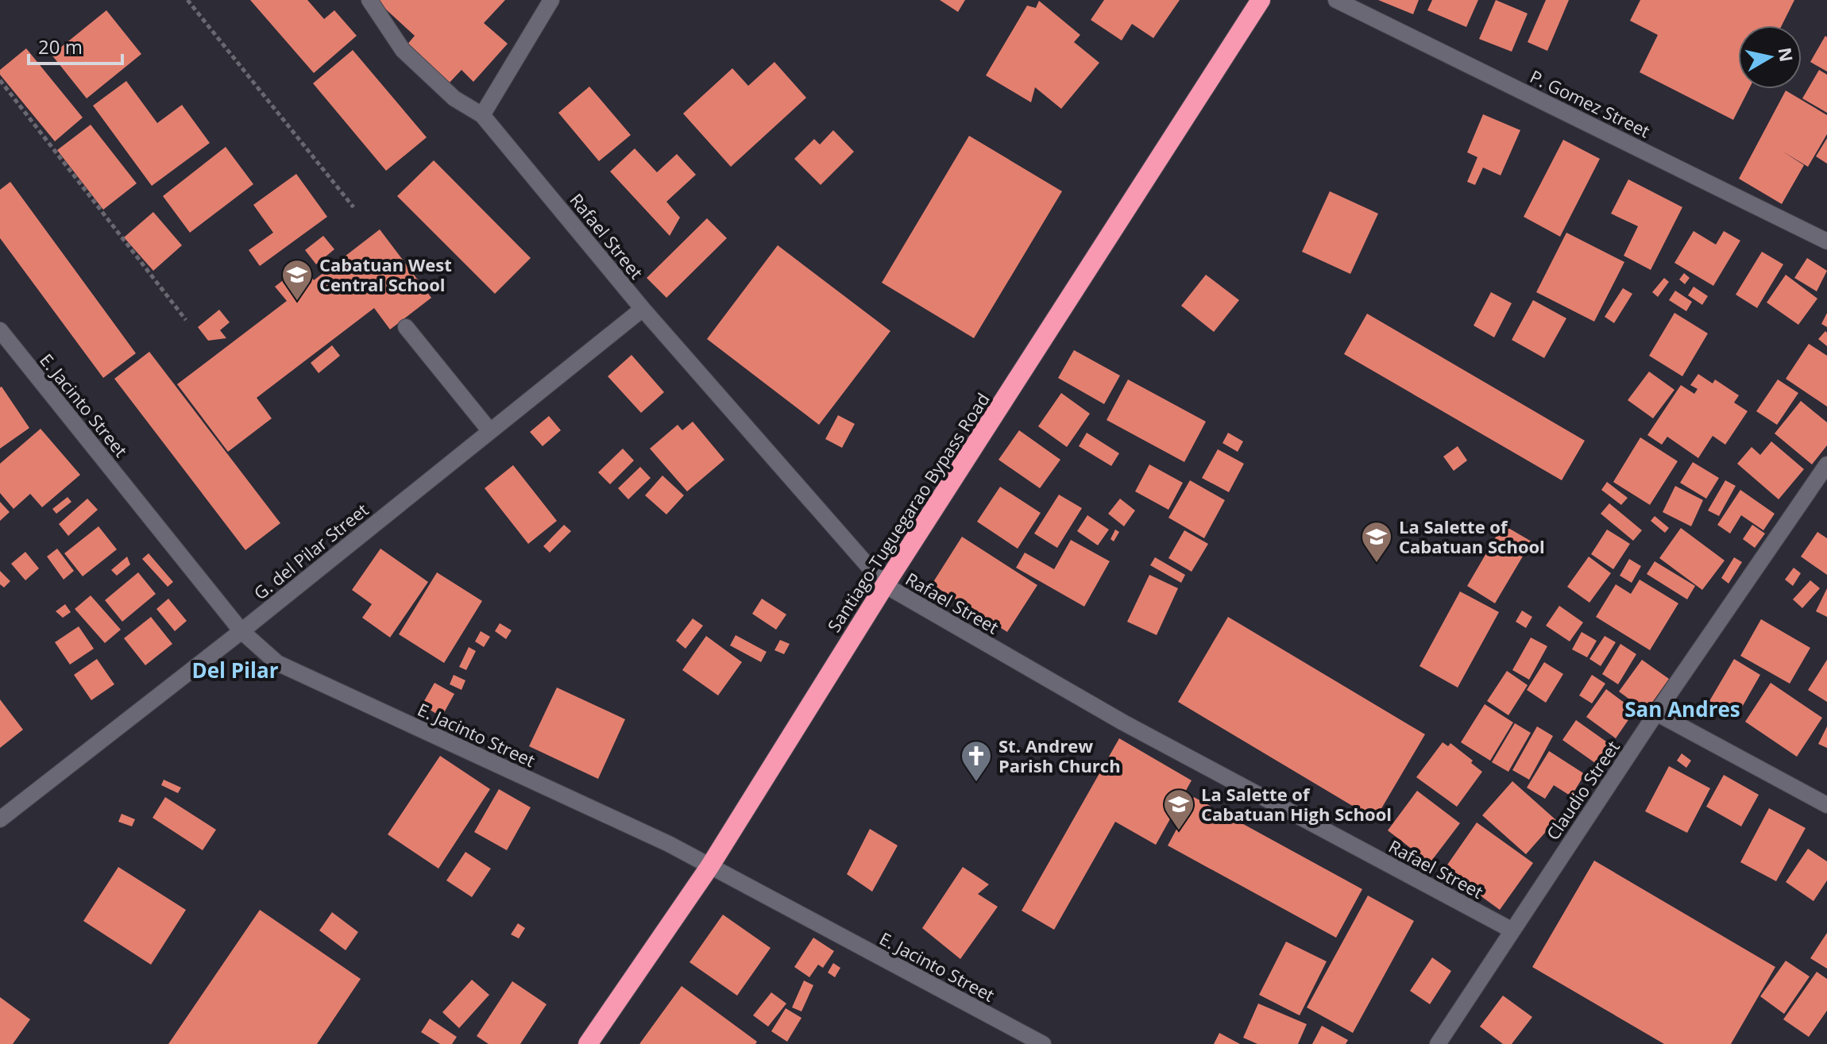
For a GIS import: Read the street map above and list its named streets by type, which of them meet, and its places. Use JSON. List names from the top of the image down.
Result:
{
  "streets": {
    "highway": ["Santiago-Tuguegarao Bypass Road"],
    "street": [
      "P. Gomez Street",
      "Rafael Street",
      "E. Jacinto Street",
      "G. del Pilar Street",
      "Claudio Street"
    ]
  },
  "crossings": [
    ["Rafael Street", "Santiago-Tuguegarao Bypass Road"],
    ["Rafael Street", "G. del Pilar Street"],
    ["Rafael Street", "Claudio Street"],
    ["E. Jacinto Street", "Santiago-Tuguegarao Bypass Road"],
    ["E. Jacinto Street", "G. del Pilar Street"]
  ],
  "districts": ["Del Pilar", "San Andres"],
  "places": {
    "school or university": ["Cabatuan West Central School", "La Salette of Cabatuan School", "La Salette of Cabatuan High School"],
    "church": ["St. Andrew Parish Church"]
  },
  "scale_bar": "20 m",
  "north": "right"
}
